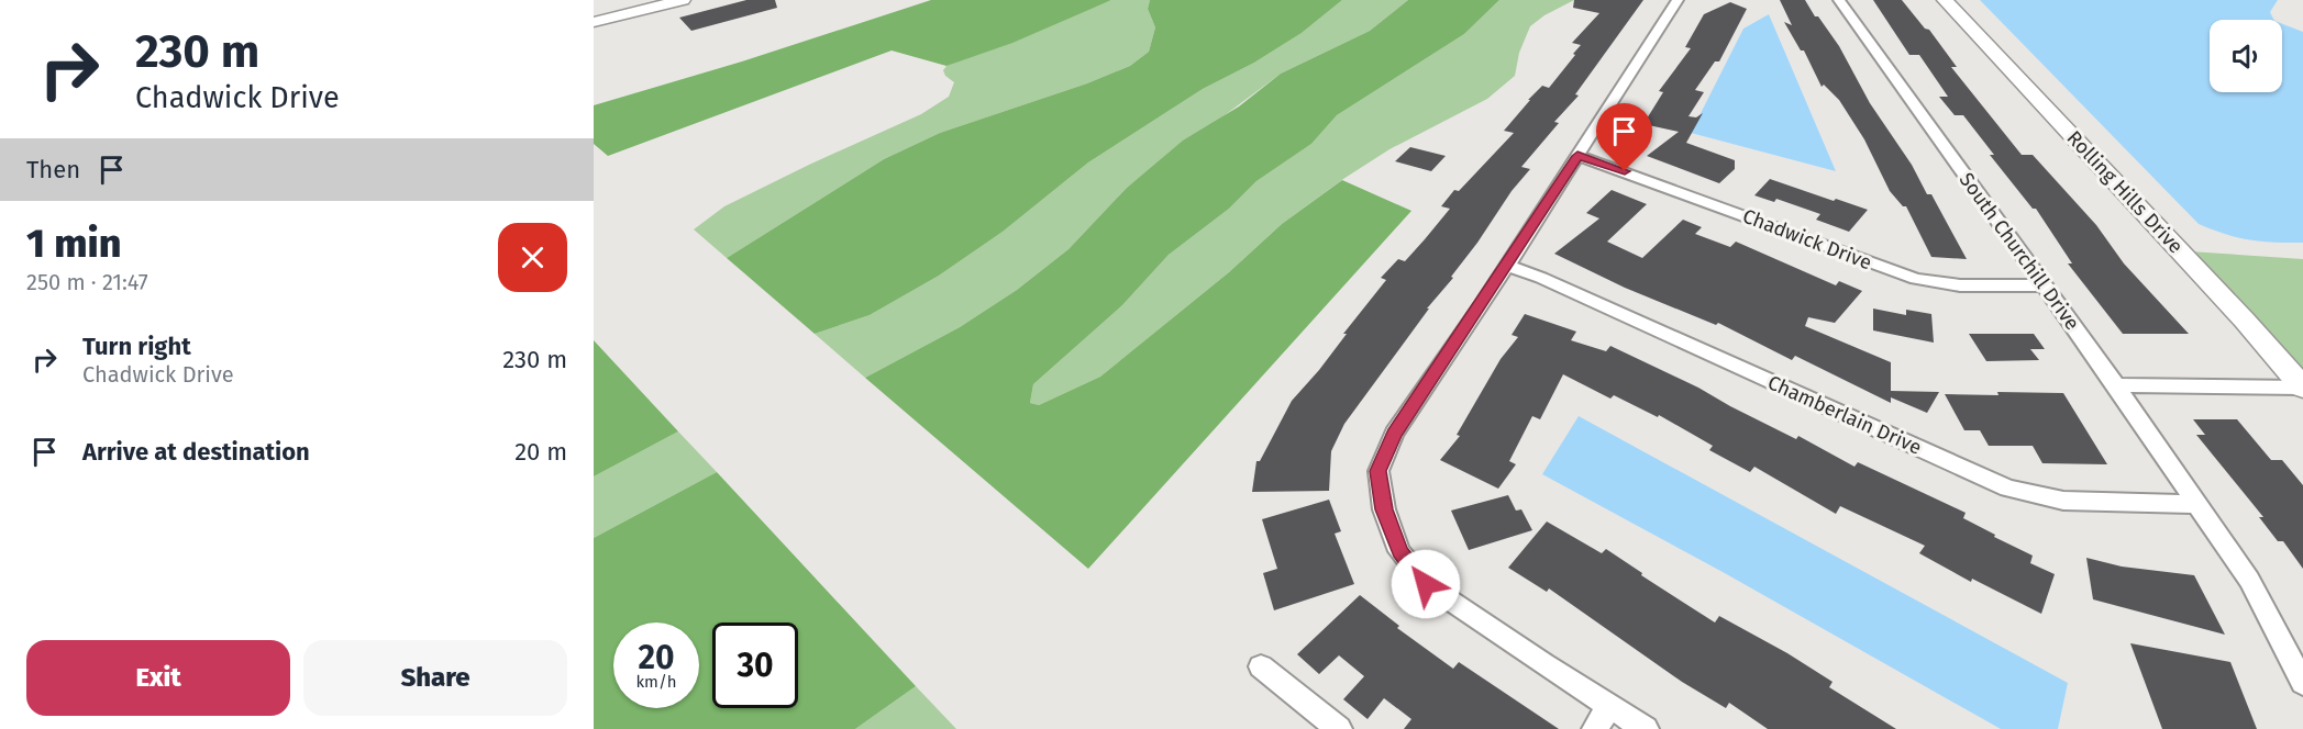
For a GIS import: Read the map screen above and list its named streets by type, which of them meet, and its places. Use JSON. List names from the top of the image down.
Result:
{
  "streets": {
    "street": [
      "Rolling Hills Drive",
      "Chadwick Drive",
      "South Churchill Drive",
      "Chamberlain Drive"
    ]
  },
  "crossings": [
    ["Chadwick Drive", "South Churchill Drive"],
    ["South Churchill Drive", "Chamberlain Drive"]
  ],
  "page": {
    "turn": ["230 m", "Chadwick Drive"],
    "then": "Then",
    "heading": ["1 min", "250 m · 21:47"],
    "list": [
      {
        "name": "Turn right",
        "note": "Chadwick Drive",
        "value": "230 m"
      },
      {
        "name": "Arrive at destination",
        "value": "20 m"
      }
    ],
    "speed": "20 km/h",
    "limit": "30",
    "buttons": ["Exit", "Share"]
  }
}
